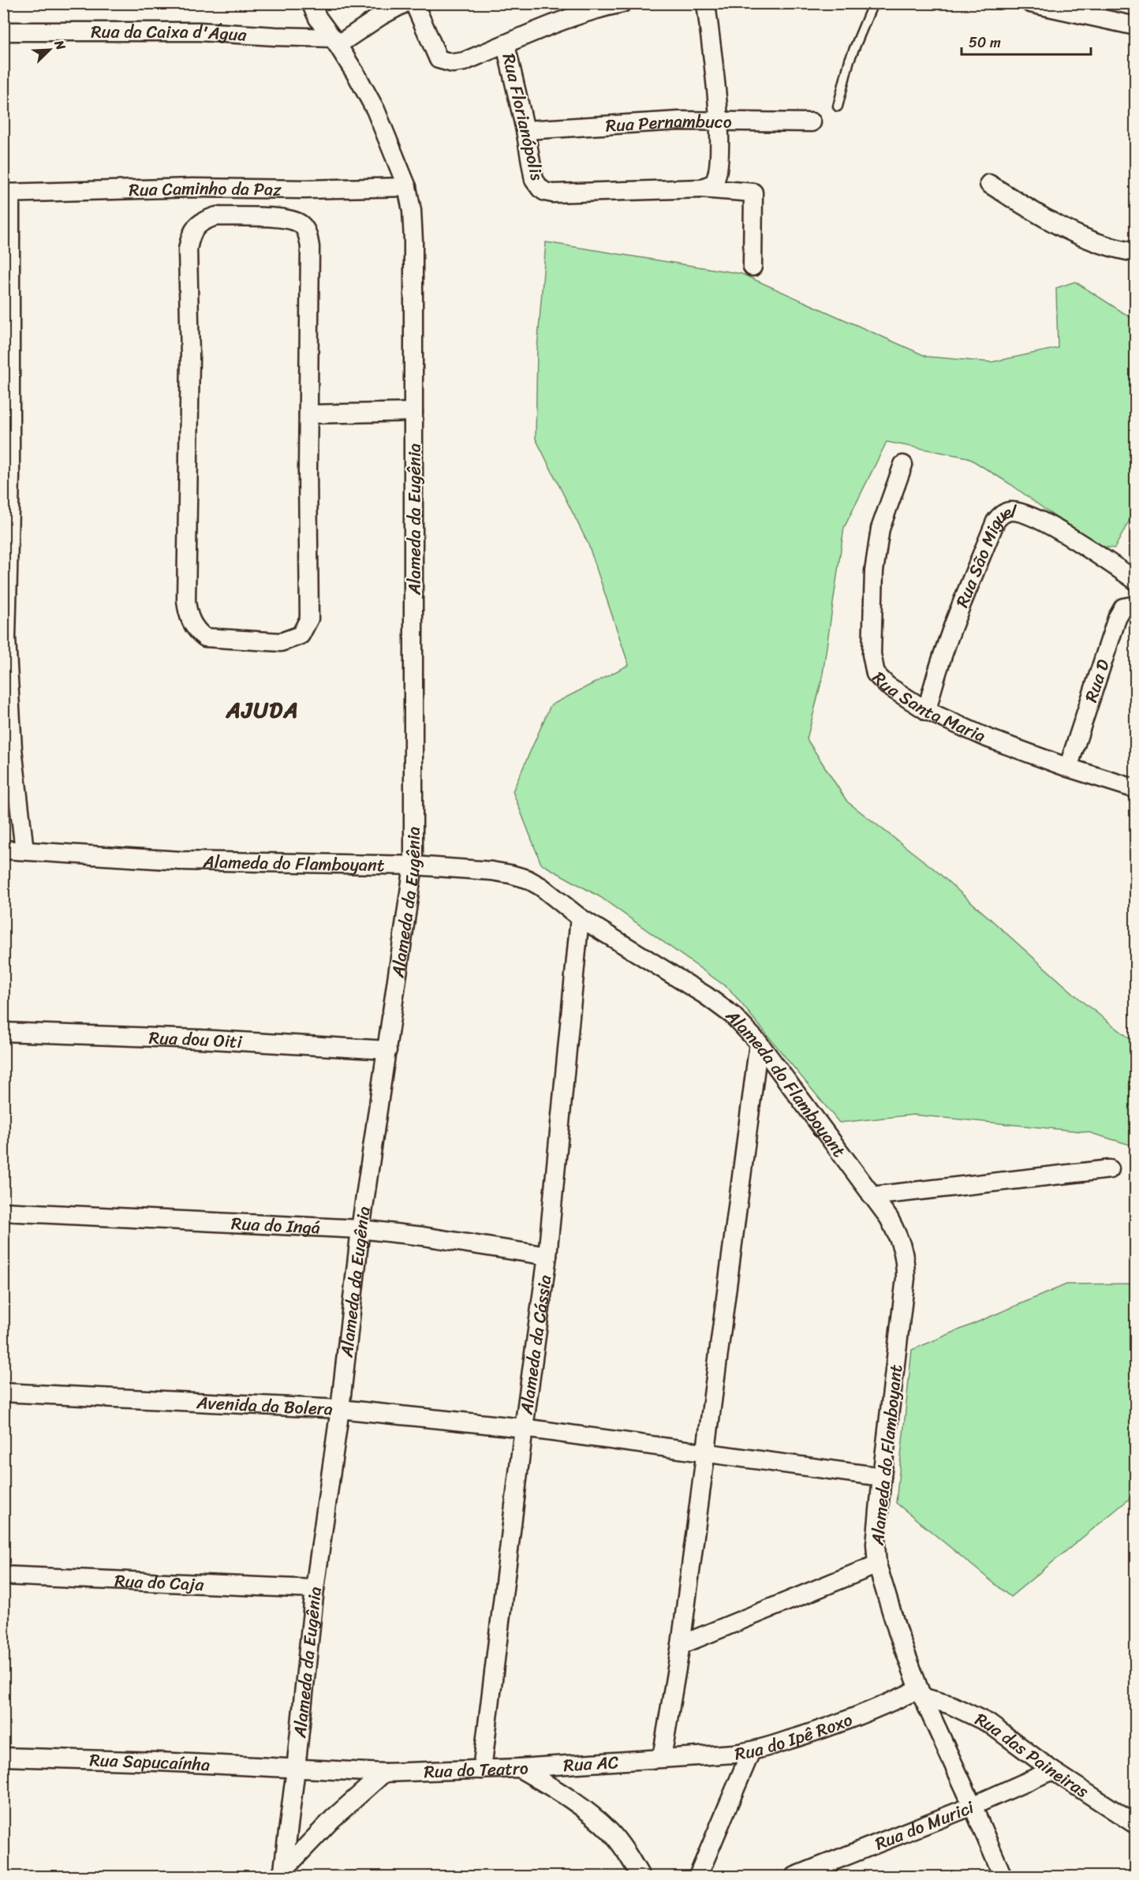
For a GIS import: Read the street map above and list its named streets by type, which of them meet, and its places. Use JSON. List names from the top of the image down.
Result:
{
  "streets": {
    "street": [
      "Rua da Caixa d'Água",
      "Rua Florianópolis",
      "Rua Pernambuco",
      "Rua Caminho da Paz",
      "Alameda da Eugênia",
      "Rua São Miguel",
      "Rua D",
      "Rua Santa Maria",
      "Alameda do Flamboyant",
      "Rua dou Oiti",
      "Rua do Ingá",
      "Alameda da Cássia",
      "Avenida da Bolera",
      "Rua do Caja",
      "Rua do Ipê Roxo",
      "Rua das Paineiras",
      "Rua Sapucaínha",
      "Rua AC",
      "Rua do Teatro",
      "Rua do Murici"
    ]
  },
  "crossings": [
    ["Rua da Caixa d'Água", "Alameda da Eugênia"],
    ["Rua Florianópolis", "Rua Pernambuco"],
    ["Rua Caminho da Paz", "Alameda da Eugênia"],
    ["Alameda da Eugênia", "Alameda do Flamboyant"],
    ["Alameda da Eugênia", "Rua dou Oiti"],
    ["Alameda da Eugênia", "Rua do Ingá"],
    ["Alameda da Eugênia", "Avenida da Bolera"],
    ["Alameda da Eugênia", "Rua do Caja"],
    ["Alameda da Eugênia", "Rua Sapucaínha"],
    ["Alameda da Eugênia", "Rua do Teatro"],
    ["Rua São Miguel", "Rua Santa Maria"],
    ["Rua D", "Rua Santa Maria"],
    ["Alameda do Flamboyant", "Alameda da Cássia"],
    ["Alameda do Flamboyant", "Avenida da Bolera"],
    ["Alameda do Flamboyant", "Rua do Ipê Roxo"],
    ["Alameda do Flamboyant", "Rua das Paineiras"],
    ["Alameda do Flamboyant", "Rua do Murici"],
    ["Rua do Ingá", "Alameda da Cássia"],
    ["Alameda da Cássia", "Avenida da Bolera"],
    ["Alameda da Cássia", "Rua do Teatro"],
    ["Rua do Ipê Roxo", "Rua das Paineiras"],
    ["Rua do Ipê Roxo", "Rua AC"],
    ["Rua das Paineiras", "Rua do Murici"],
    ["Rua Sapucaínha", "Rua do Teatro"],
    ["Rua AC", "Rua do Teatro"]
  ],
  "districts": ["AJUDA"],
  "scale_bar": "50 m",
  "north": "top right"
}
